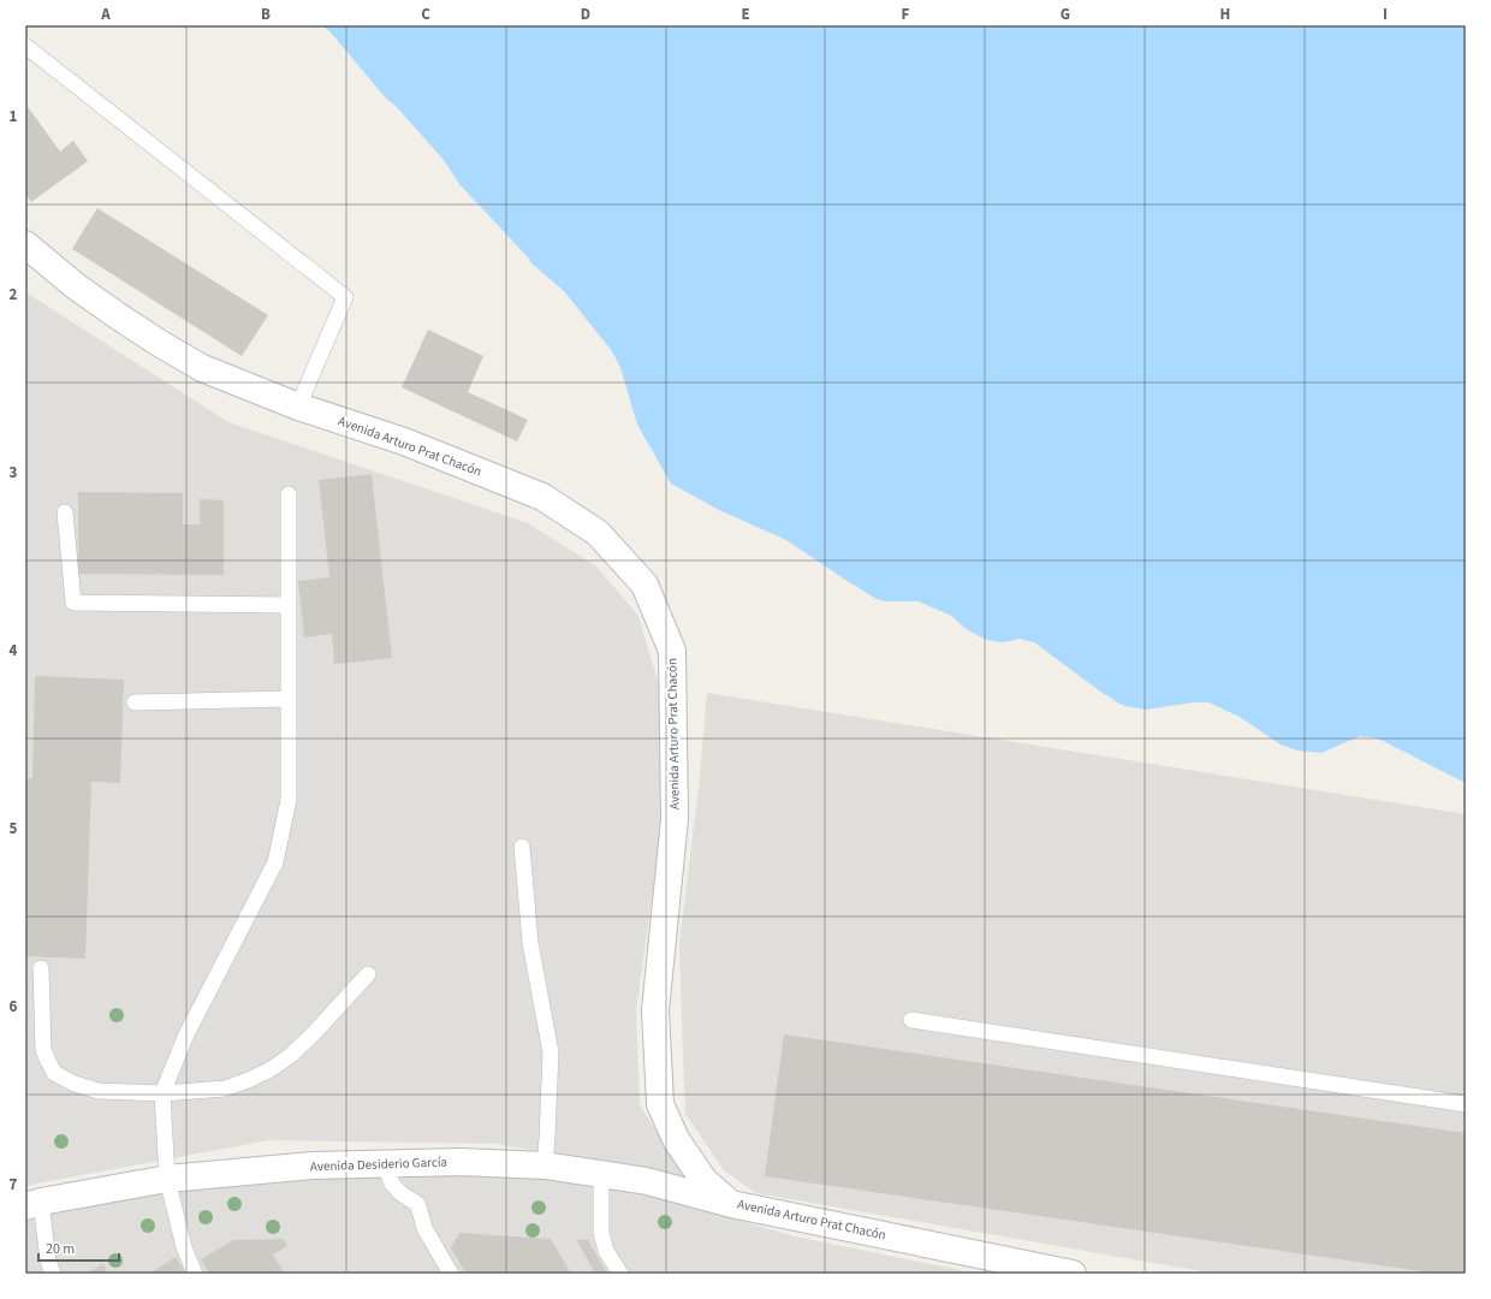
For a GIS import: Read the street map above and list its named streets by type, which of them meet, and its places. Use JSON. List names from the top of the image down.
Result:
{
  "streets": {
    "street": ["Avenida Arturo Prat Chacón", "Avenida Desiderio García"]
  },
  "crossings": [
    ["Avenida Arturo Prat Chacón", "Avenida Desiderio García"]
  ],
  "scale_bar": "20 m",
  "grid": {
    "columns": [
      "A",
      "B",
      "C",
      "D",
      "E",
      "F",
      "G",
      "H",
      "I"
    ],
    "rows": [
      "1",
      "2",
      "3",
      "4",
      "5",
      "6",
      "7"
    ]
  }
}
